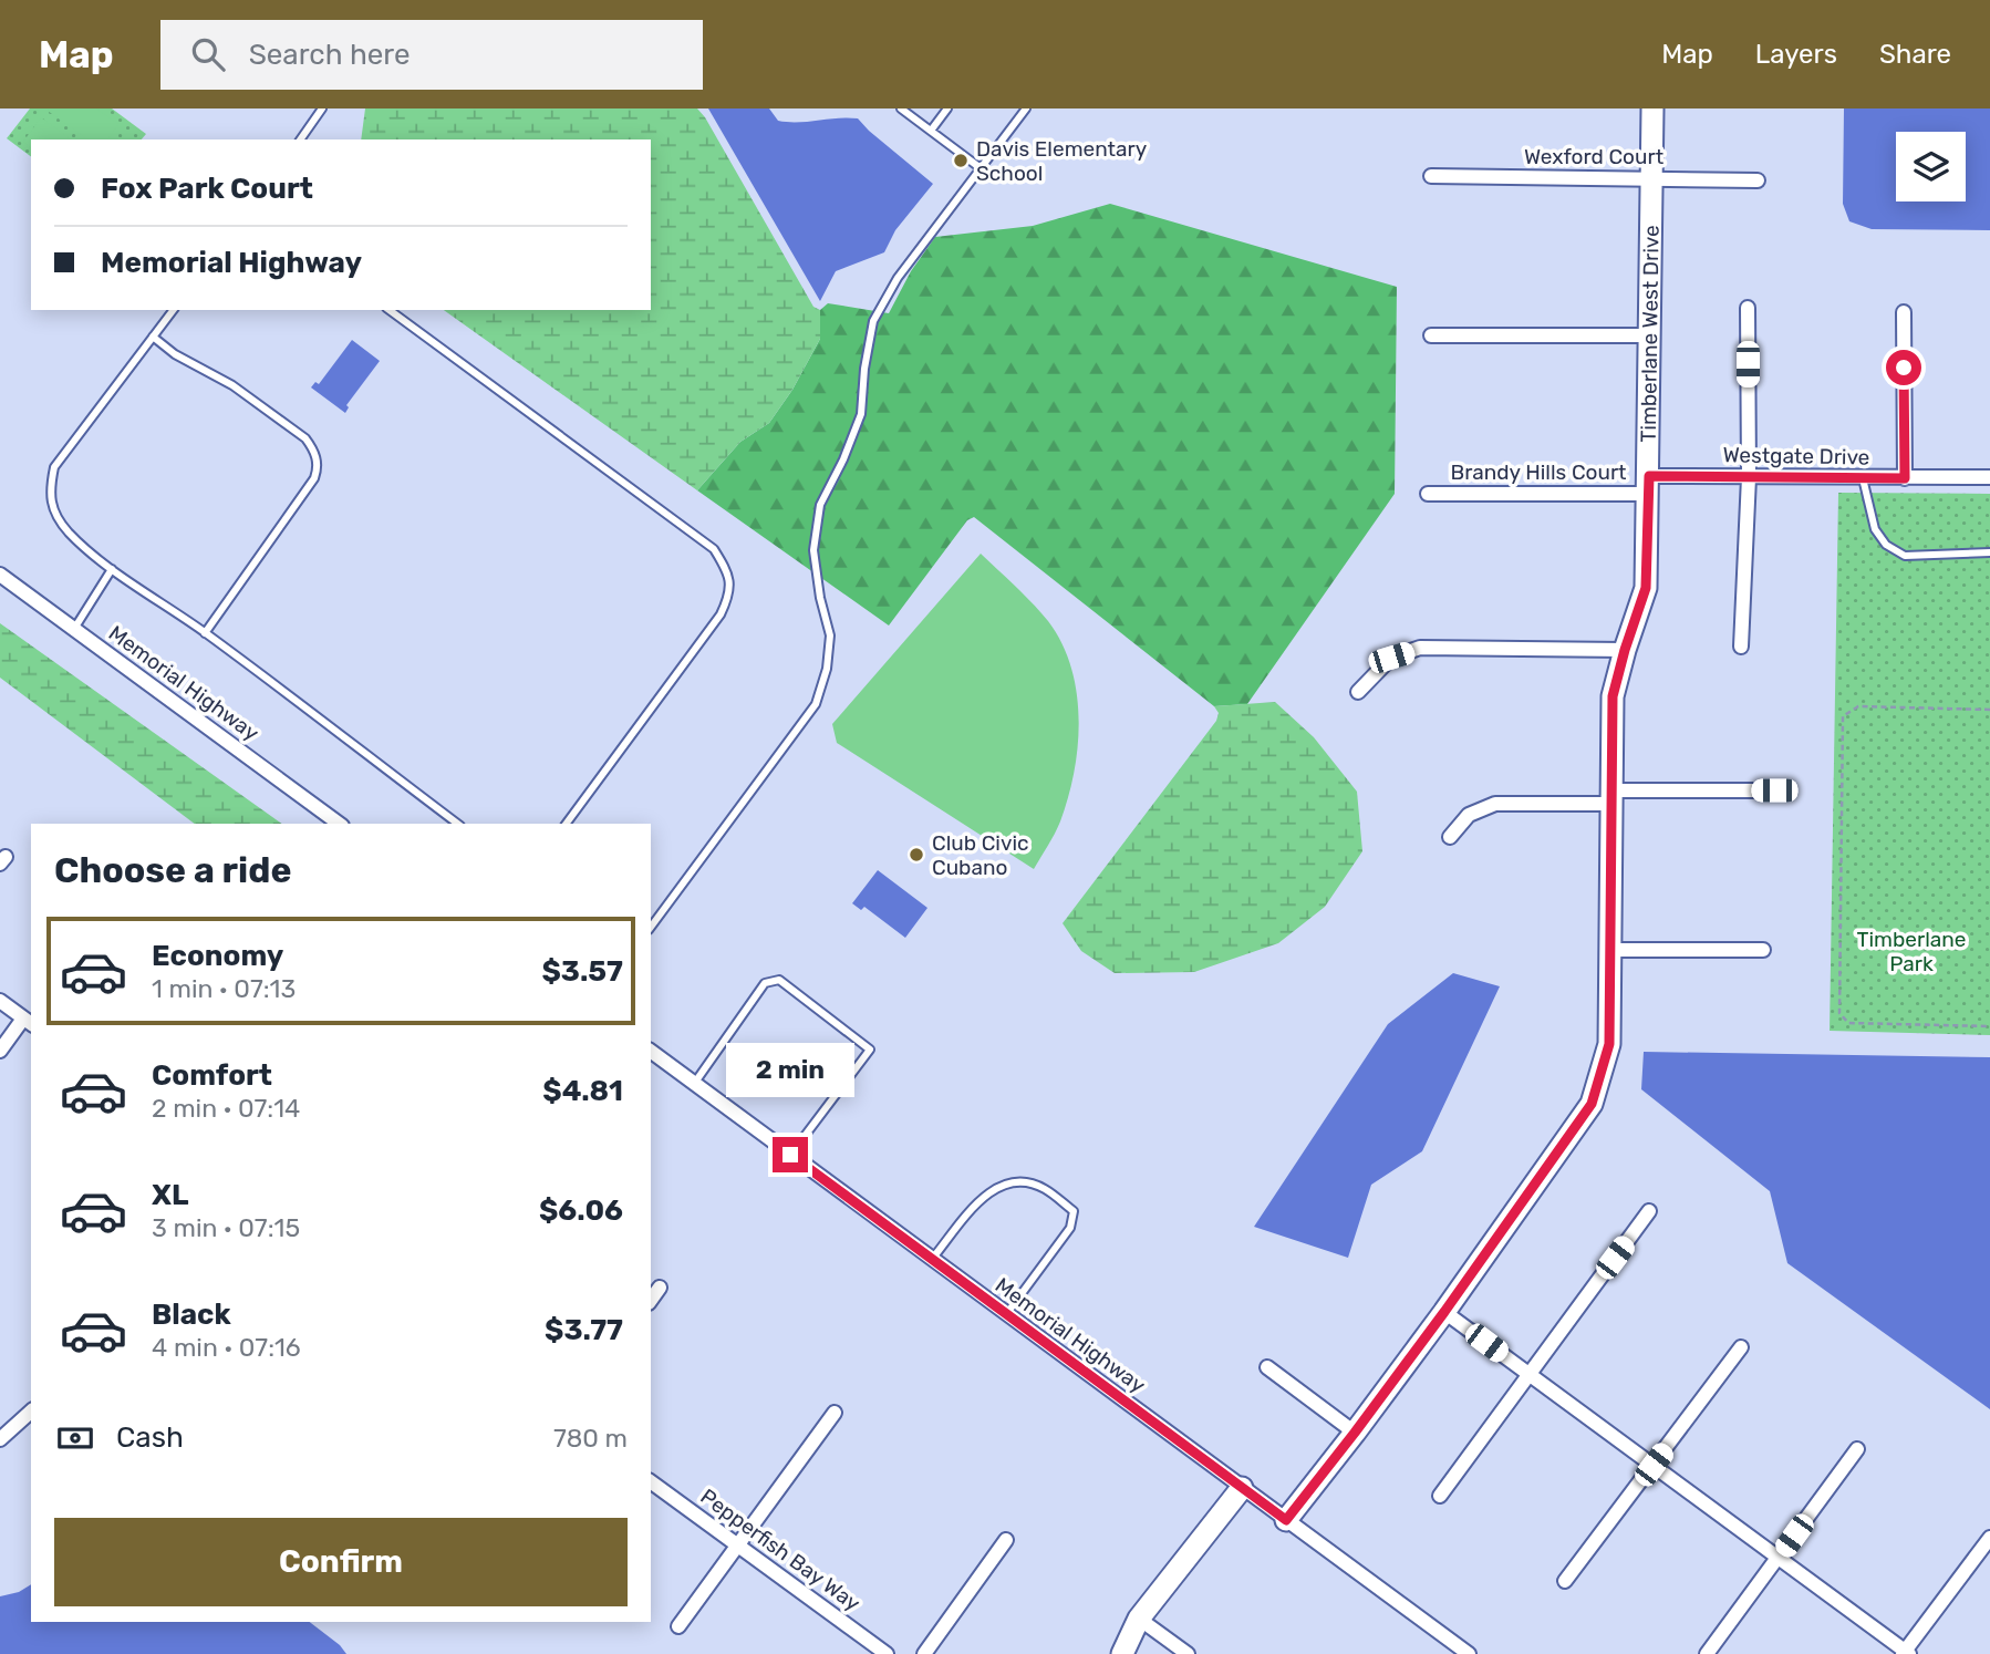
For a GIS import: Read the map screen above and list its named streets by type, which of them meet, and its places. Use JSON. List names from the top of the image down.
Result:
{
  "streets": {
    "street": [
      "Wexford Court",
      "Timberlane West Drive",
      "Westgate Drive",
      "Brandy Hills Court",
      "Memorial Highway",
      "Pepperfish Bay Way"
    ]
  },
  "crossings": [
    ["Wexford Court", "Timberlane West Drive"],
    ["Timberlane West Drive", "Westgate Drive"],
    ["Timberlane West Drive", "Brandy Hills Court"],
    ["Timberlane West Drive", "Memorial Highway"],
    ["Westgate Drive", "Brandy Hills Court"]
  ],
  "parks": ["Timberlane Park"],
  "places": ["Davis Elementary School", "Club Civic Cubano"],
  "page": {
    "header": "Map",
    "search": "Search here",
    "nav": ["Map", "Layers", "Share"],
    "banner": ["Fox Park Court", "Memorial Highway"],
    "heading": "Choose a ride",
    "list": [
      {
        "name": "Economy",
        "note": "1 min · 07:13",
        "value": "$3.57"
      },
      {
        "name": "Comfort",
        "note": "2 min · 07:14",
        "value": "$4.81"
      },
      {
        "name": "XL",
        "note": "3 min · 07:15",
        "value": "$6.06"
      },
      {
        "name": "Black",
        "note": "4 min · 07:16",
        "value": "$3.77"
      }
    ],
    "bubble": "2 min",
    "pay": ["Cash", "780 m"],
    "buttons": "Confirm"
  }
}
